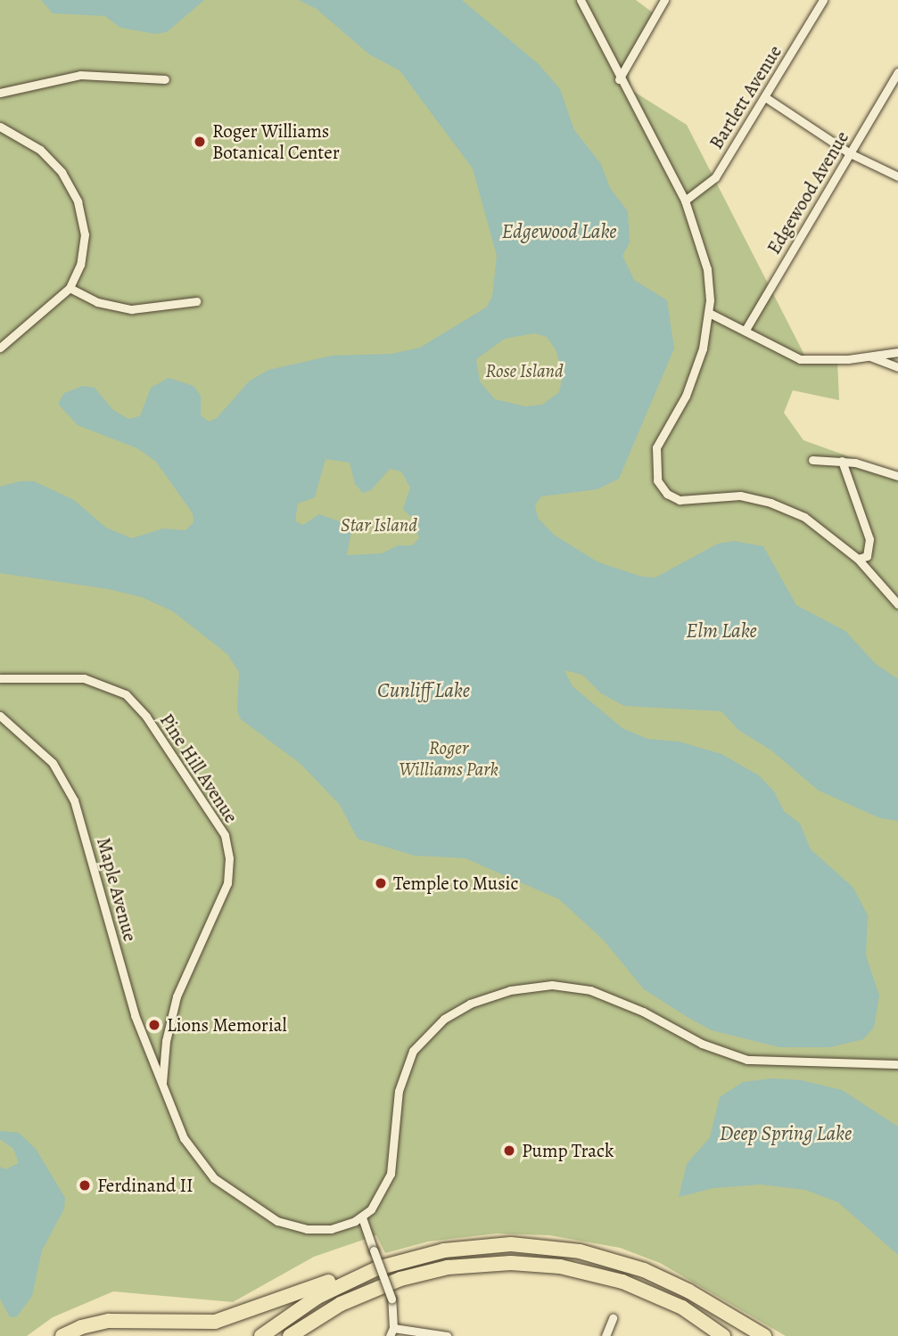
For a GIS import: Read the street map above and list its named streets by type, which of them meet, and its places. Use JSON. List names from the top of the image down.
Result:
{
  "streets": {
    "street": [
      "Bartlett Avenue",
      "Edgewood Avenue",
      "Pine Hill Avenue",
      "Maple Avenue"
    ]
  },
  "crossings": [
    ["Pine Hill Avenue", "Maple Avenue"]
  ],
  "water": [
    "Edgewood Lake",
    "Elm Lake",
    "Cunliff Lake",
    "Deep Spring Lake"
  ],
  "parks": ["Rose Island", "Star Island", "Roger Williams Park"],
  "places": [
    "Roger Williams Botanical Center",
    "Temple to Music",
    "Lions Memorial",
    "Pump Track",
    "Ferdinand II"
  ]
}
